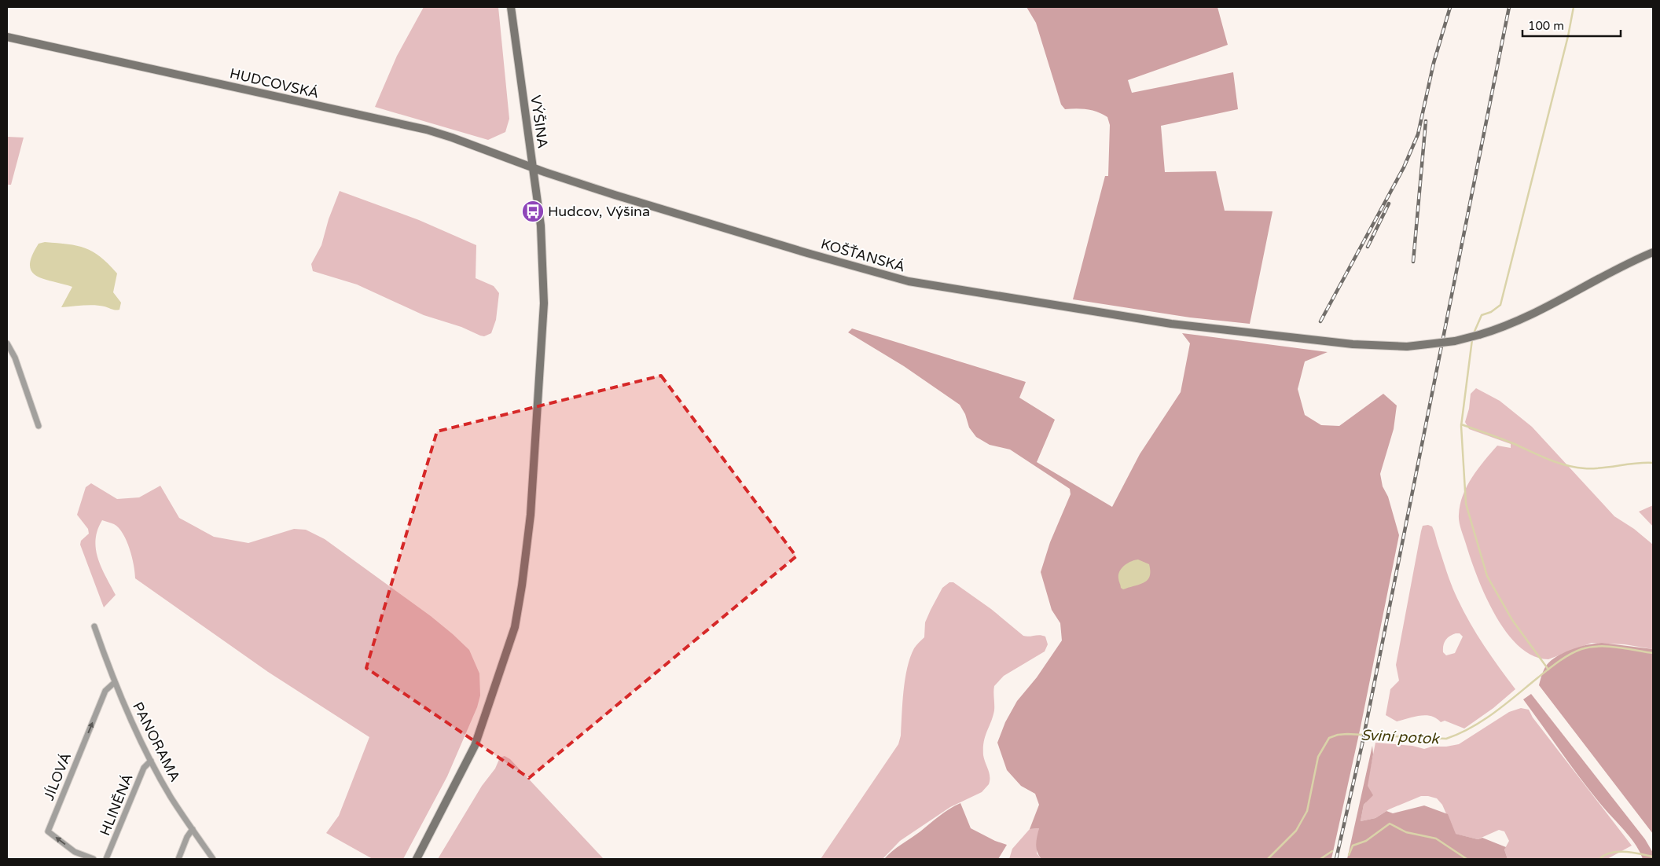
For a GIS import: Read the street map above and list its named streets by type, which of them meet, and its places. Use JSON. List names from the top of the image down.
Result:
{
  "streets": {
    "street": [
      "HUDCOVSKÁ",
      "VÝŠINA",
      "KOŠŤANSKÁ",
      "PANORAMA",
      "JÍLOVÁ",
      "HLINĚNÁ"
    ]
  },
  "crossings": [
    ["HUDCOVSKÁ", "VÝŠINA"],
    ["HUDCOVSKÁ", "KOŠŤANSKÁ"],
    ["VÝŠINA", "KOŠŤANSKÁ"],
    ["PANORAMA", "JÍLOVÁ"],
    ["PANORAMA", "HLINĚNÁ"]
  ],
  "one_way": ["JÍLOVÁ"],
  "water": ["Sviní potok"],
  "places": {
    "bus stop": ["Hudcov, Výšina"]
  },
  "scale_bar": "100 m"
}
